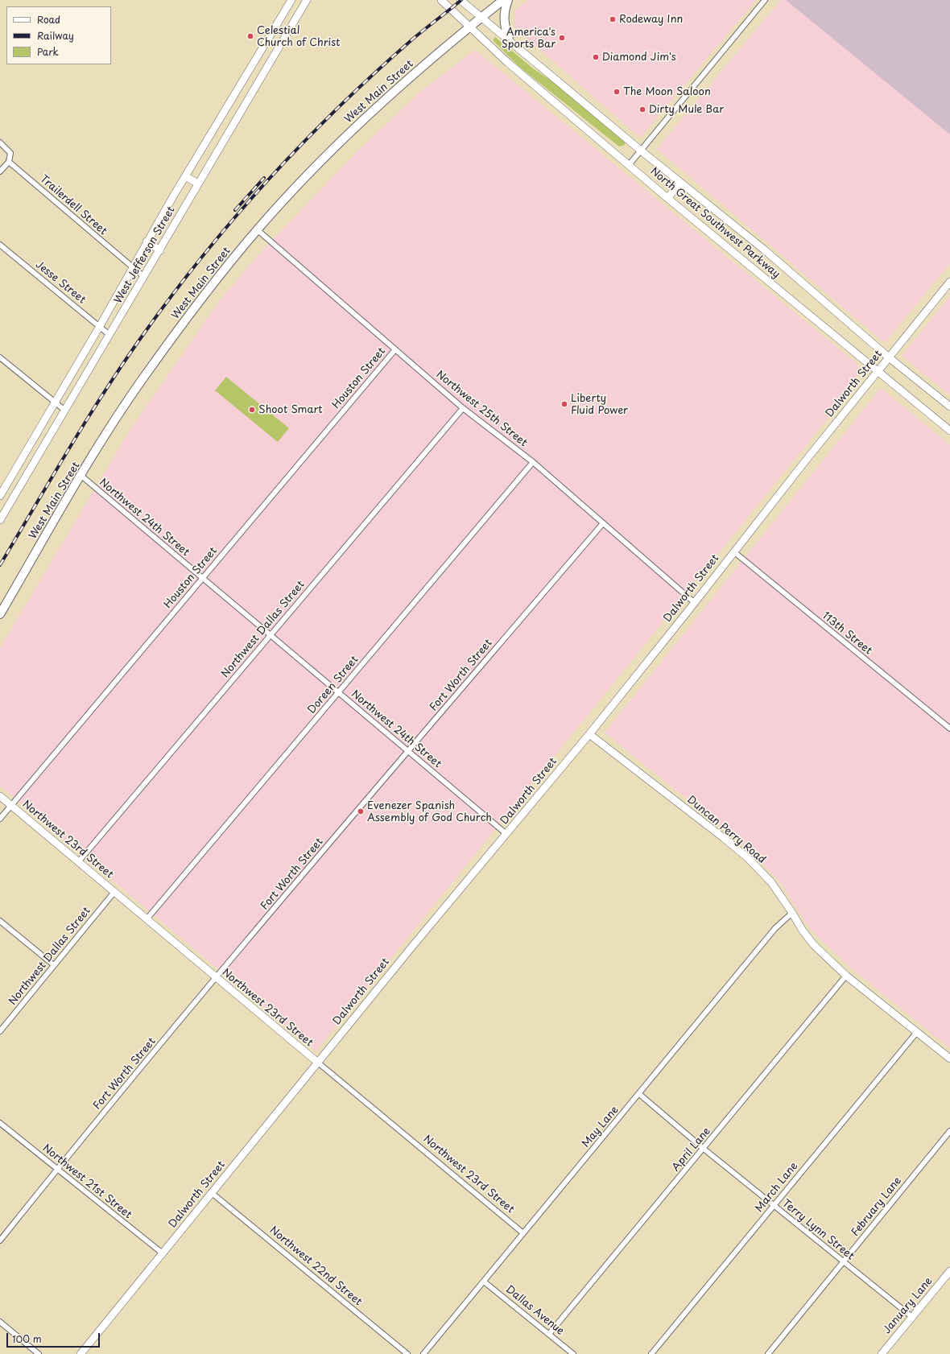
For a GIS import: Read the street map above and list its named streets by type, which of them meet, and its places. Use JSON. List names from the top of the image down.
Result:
{
  "streets": {
    "main road": [
      "West Main Street",
      "North Great Southwest Parkway",
      "West Jefferson Street",
      "Dalworth Street",
      "Duncan Perry Road",
      "Northwest 23rd Street",
      "January Lane"
    ],
    "street": [
      "Trailerdell Street",
      "Jesse Street",
      "Houston Street",
      "Northwest 25th Street",
      "Northwest 24th Street",
      "Northwest Dallas Street",
      "113th Street",
      "Fort Worth Street",
      "Doreen Street",
      "May Lane",
      "April Lane",
      "Northwest 21st Street",
      "March Lane",
      "February Lane",
      "Terry Lynn Street",
      "Northwest 22nd Street",
      "Dallas Avenue"
    ]
  },
  "crossings": [
    ["West Main Street", "North Great Southwest Parkway"],
    ["West Main Street", "Northwest 25th Street"],
    ["West Main Street", "Northwest 24th Street"],
    ["Trailerdell Street", "West Jefferson Street"],
    ["North Great Southwest Parkway", "Dalworth Street"],
    ["West Jefferson Street", "Jesse Street"],
    ["Houston Street", "Northwest 25th Street"],
    ["Houston Street", "Northwest 24th Street"],
    ["Houston Street", "Northwest 23rd Street"],
    ["Dalworth Street", "Northwest 25th Street"],
    ["Dalworth Street", "Northwest 24th Street"],
    ["Dalworth Street", "113th Street"],
    ["Dalworth Street", "Duncan Perry Road"],
    ["Dalworth Street", "Northwest 23rd Street"],
    ["Dalworth Street", "Northwest 21st Street"],
    ["Dalworth Street", "Northwest 22nd Street"],
    ["Northwest 25th Street", "Northwest Dallas Street"],
    ["Northwest 25th Street", "Fort Worth Street"],
    ["Northwest 25th Street", "Doreen Street"],
    ["Northwest 24th Street", "Northwest Dallas Street"],
    ["Northwest 24th Street", "Fort Worth Street"],
    ["Northwest 24th Street", "Doreen Street"],
    ["Northwest Dallas Street", "Northwest 23rd Street"],
    ["Fort Worth Street", "Northwest 23rd Street"],
    ["Fort Worth Street", "Northwest 21st Street"],
    ["Doreen Street", "Northwest 23rd Street"],
    ["Duncan Perry Road", "May Lane"],
    ["Duncan Perry Road", "April Lane"],
    ["Duncan Perry Road", "March Lane"],
    ["Northwest 23rd Street", "May Lane"],
    ["May Lane", "Terry Lynn Street"],
    ["May Lane", "Dallas Avenue"],
    ["April Lane", "Terry Lynn Street"],
    ["April Lane", "Dallas Avenue"],
    ["March Lane", "Terry Lynn Street"],
    ["February Lane", "Terry Lynn Street"],
    ["Terry Lynn Street", "January Lane"]
  ],
  "places": [
    "Rodeway Inn",
    "Celestial Church of Christ",
    "America's Sports Bar",
    "Diamond Jim's",
    "The Moon Saloon",
    "Dirty Mule Bar",
    "Liberty Fluid Power",
    "Shoot Smart",
    "Evenezer Spanish Assembly of God Church"
  ],
  "legend": ["Road", "Railway", "Park"],
  "scale_bar": "100 m"
}
